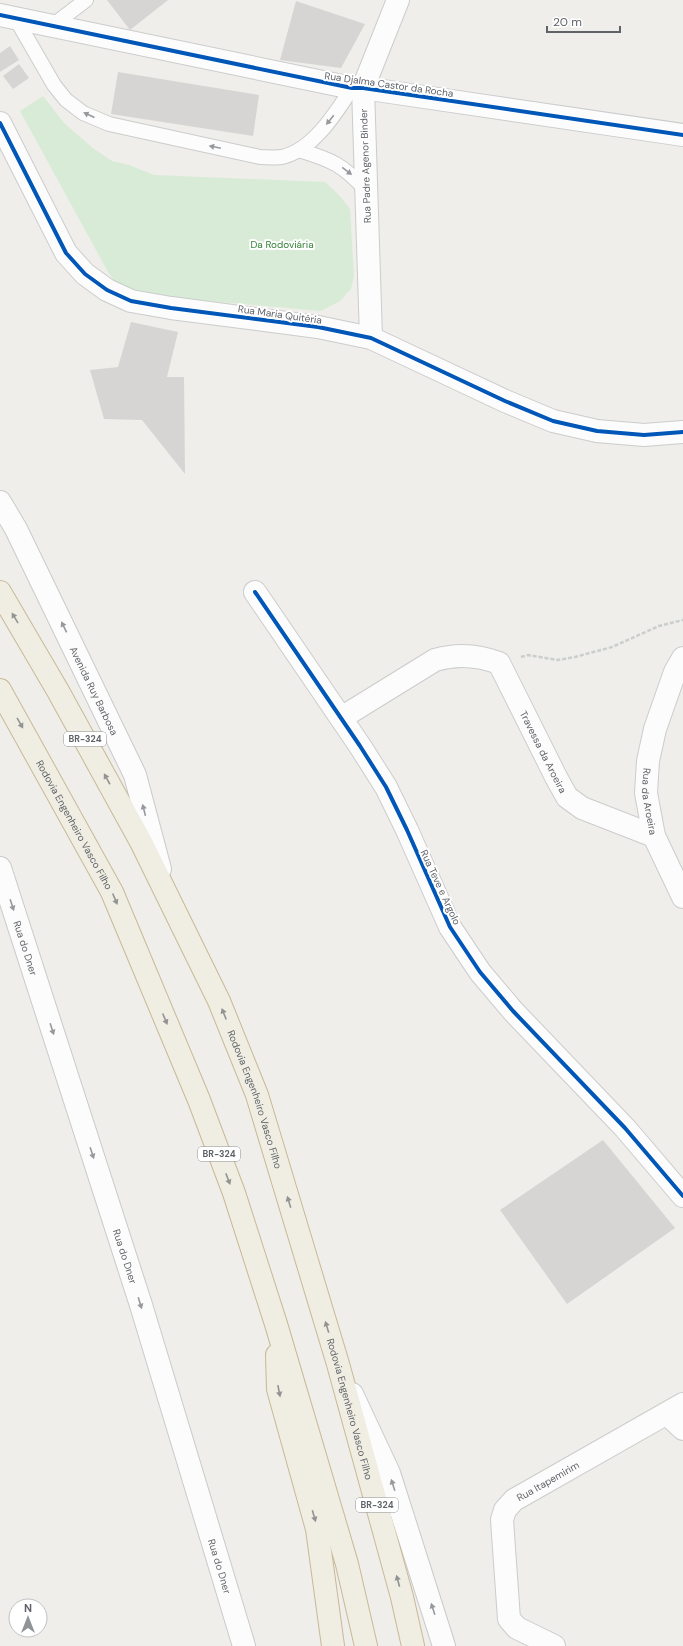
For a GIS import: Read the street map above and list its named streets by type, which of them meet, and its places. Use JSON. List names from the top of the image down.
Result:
{
  "streets": {
    "highway": ["BR-324", "Rodovia Engenheiro Vasco Filho"],
    "street": [
      "Rua Djalma Castor da Rocha",
      "Rua Padre Agenor Binder",
      "Rua Maria Quitéria",
      "Avenida Ruy Barbosa",
      "Travessa da Aroeira",
      "Rua da Aroeira",
      "Rua Teve e Argolo",
      "Rua do Dner",
      "Rua Itapemirim"
    ]
  },
  "crossings": [
    ["Rua Djalma Castor da Rocha", "Rua Padre Agenor Binder"],
    ["Rua Padre Agenor Binder", "Rua Maria Quitéria"],
    ["Avenida Ruy Barbosa", "Rodovia Engenheiro Vasco Filho"],
    ["Travessa da Aroeira", "Rua da Aroeira"]
  ],
  "one_way": ["Avenida Ruy Barbosa", "Rua do Dner"],
  "parks": ["Da Rodoviária"],
  "scale_bar": "20 m",
  "north": "top"
}
